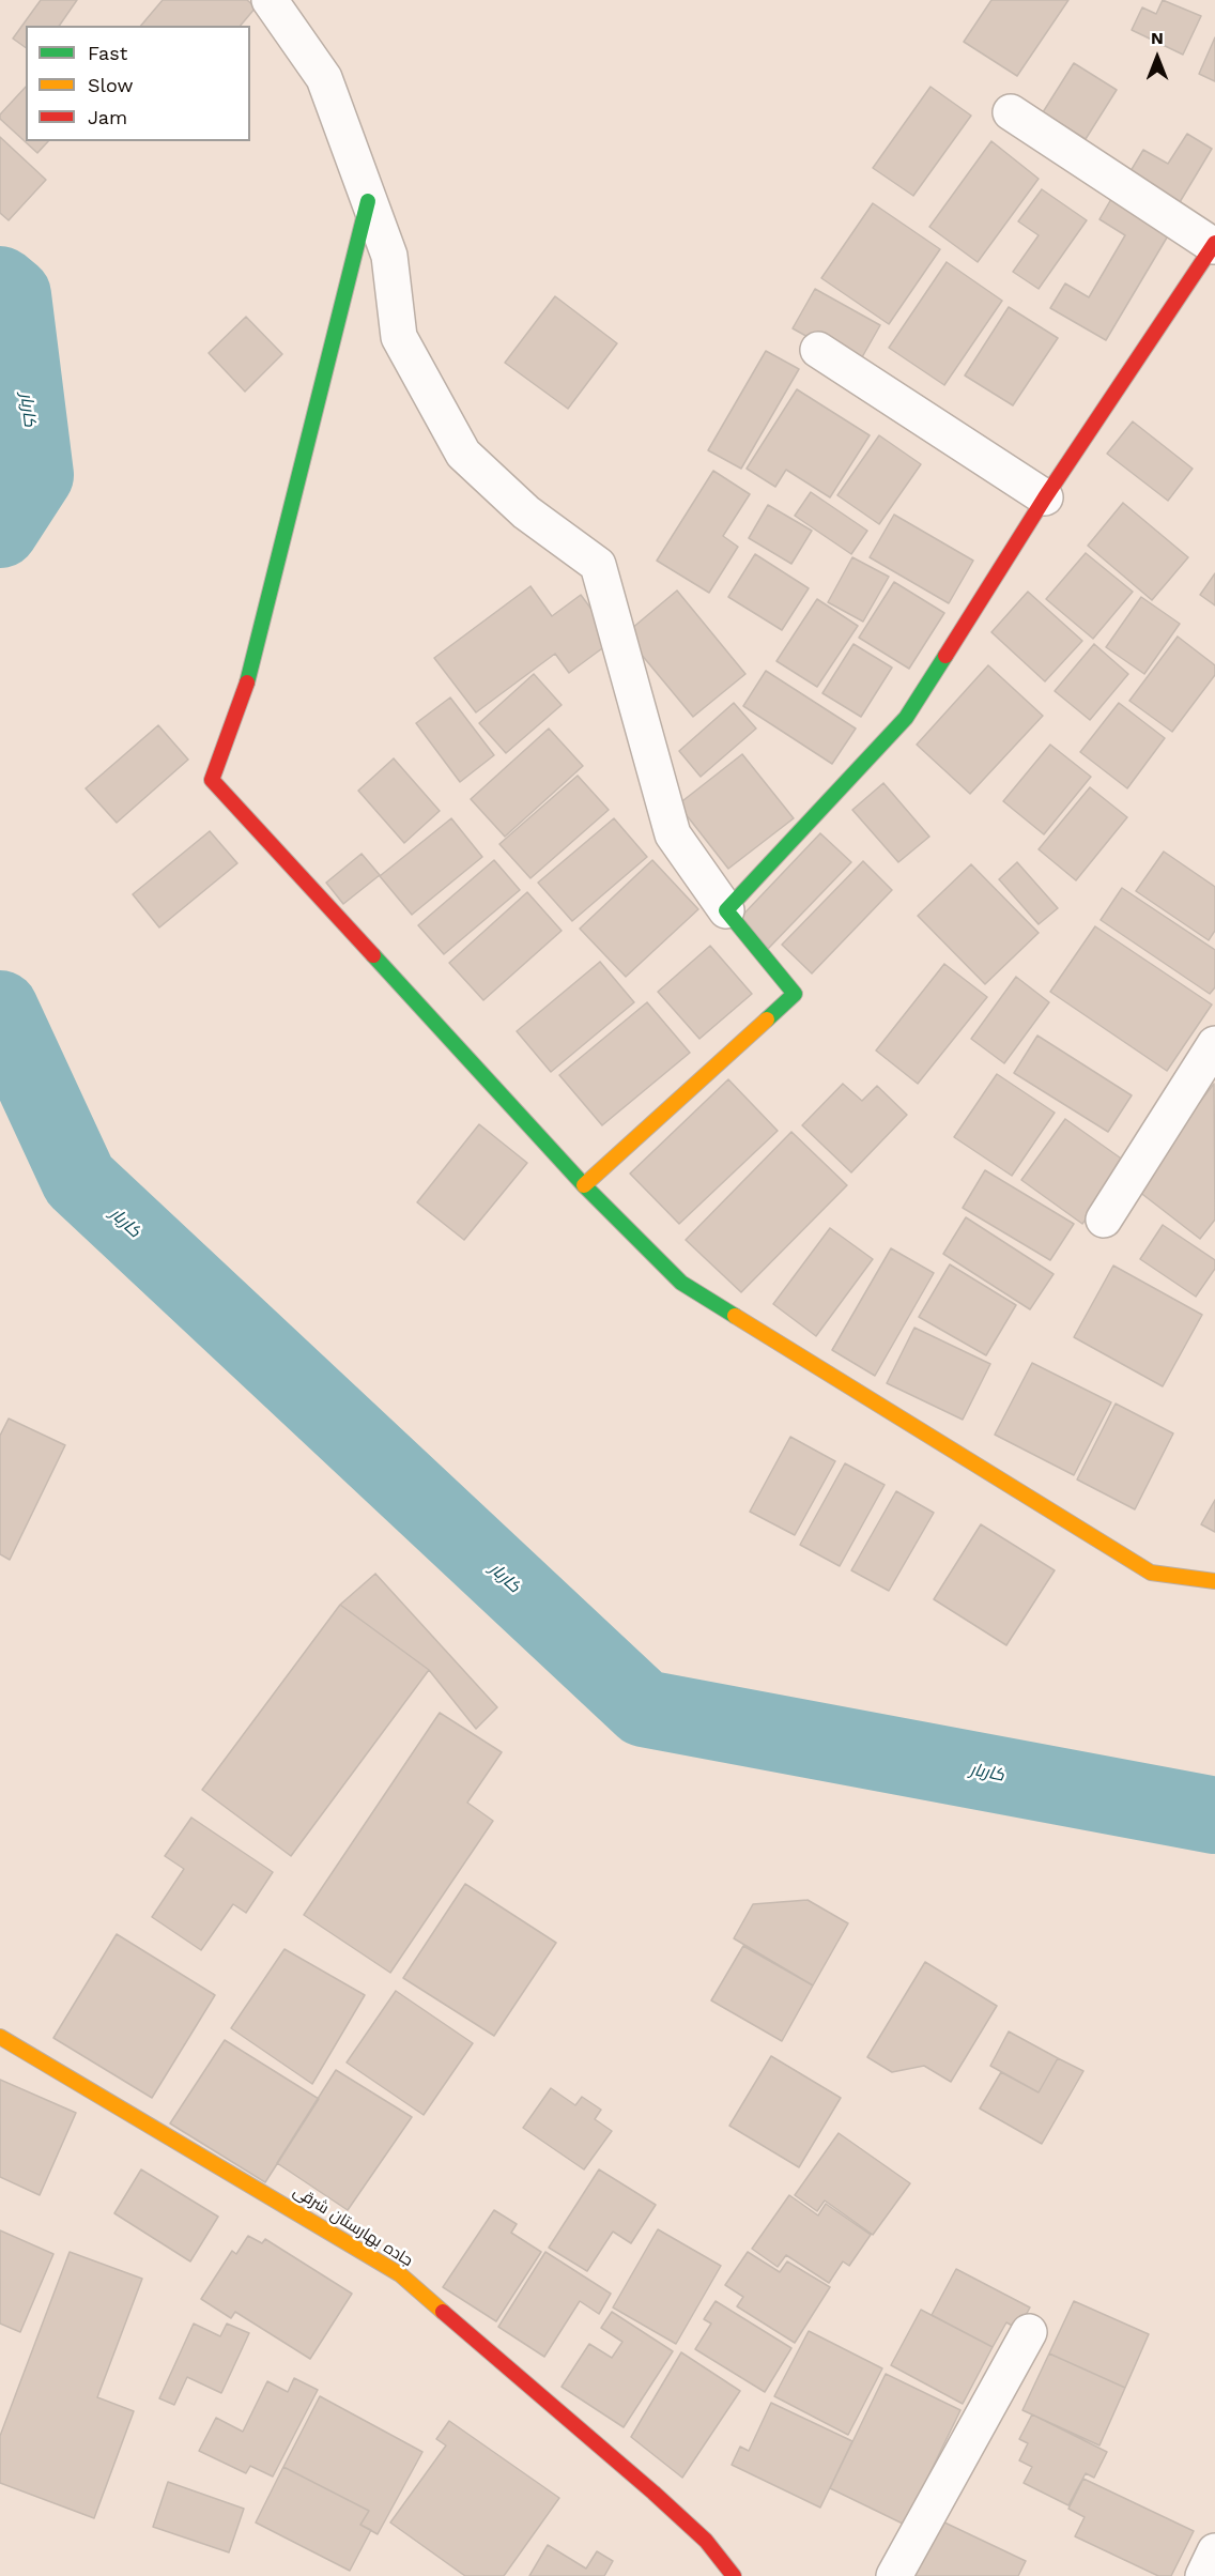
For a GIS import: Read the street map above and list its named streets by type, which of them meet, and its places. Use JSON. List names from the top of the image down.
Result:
{
  "streets": {
    "street": ["جاده بهارستان شرقی"]
  },
  "water": ["کاربار"],
  "legend": ["Fast", "Slow", "Jam"],
  "north": "top"
}
